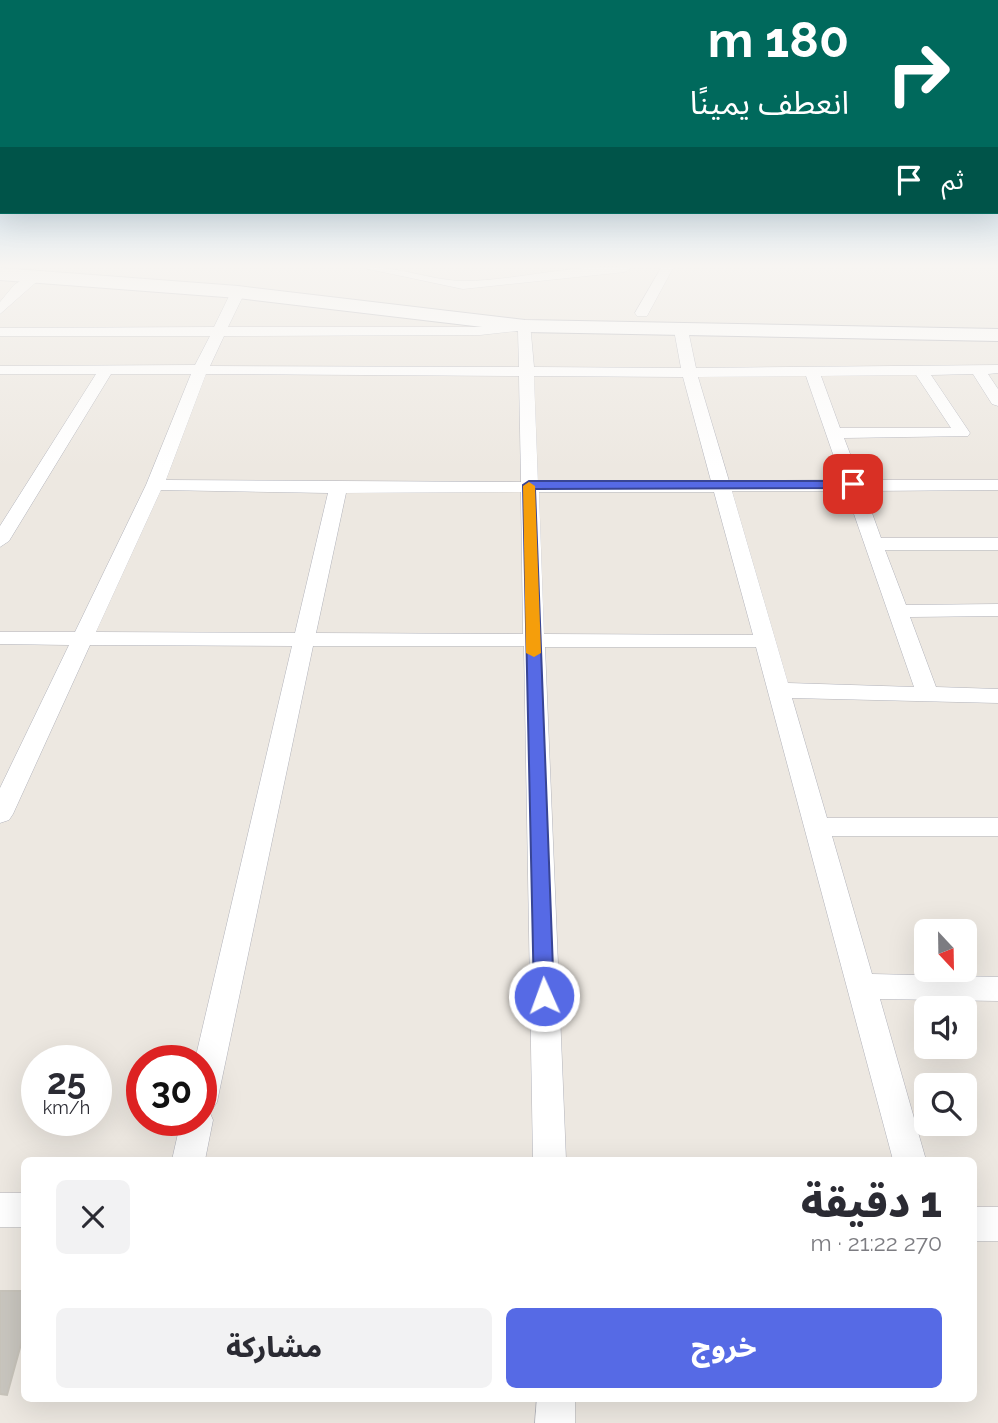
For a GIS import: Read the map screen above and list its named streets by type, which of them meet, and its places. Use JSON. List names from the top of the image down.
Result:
{
  "north": "bottom",
  "page": {
    "turn": ["180 m", "انعطف يمينًا"],
    "then": "ثم",
    "speed": "25 km/h",
    "limit": "30",
    "heading": ["1 دقيقة", "270 m · 21:22"],
    "buttons": ["خروج", "مشاركة"]
  }
}
